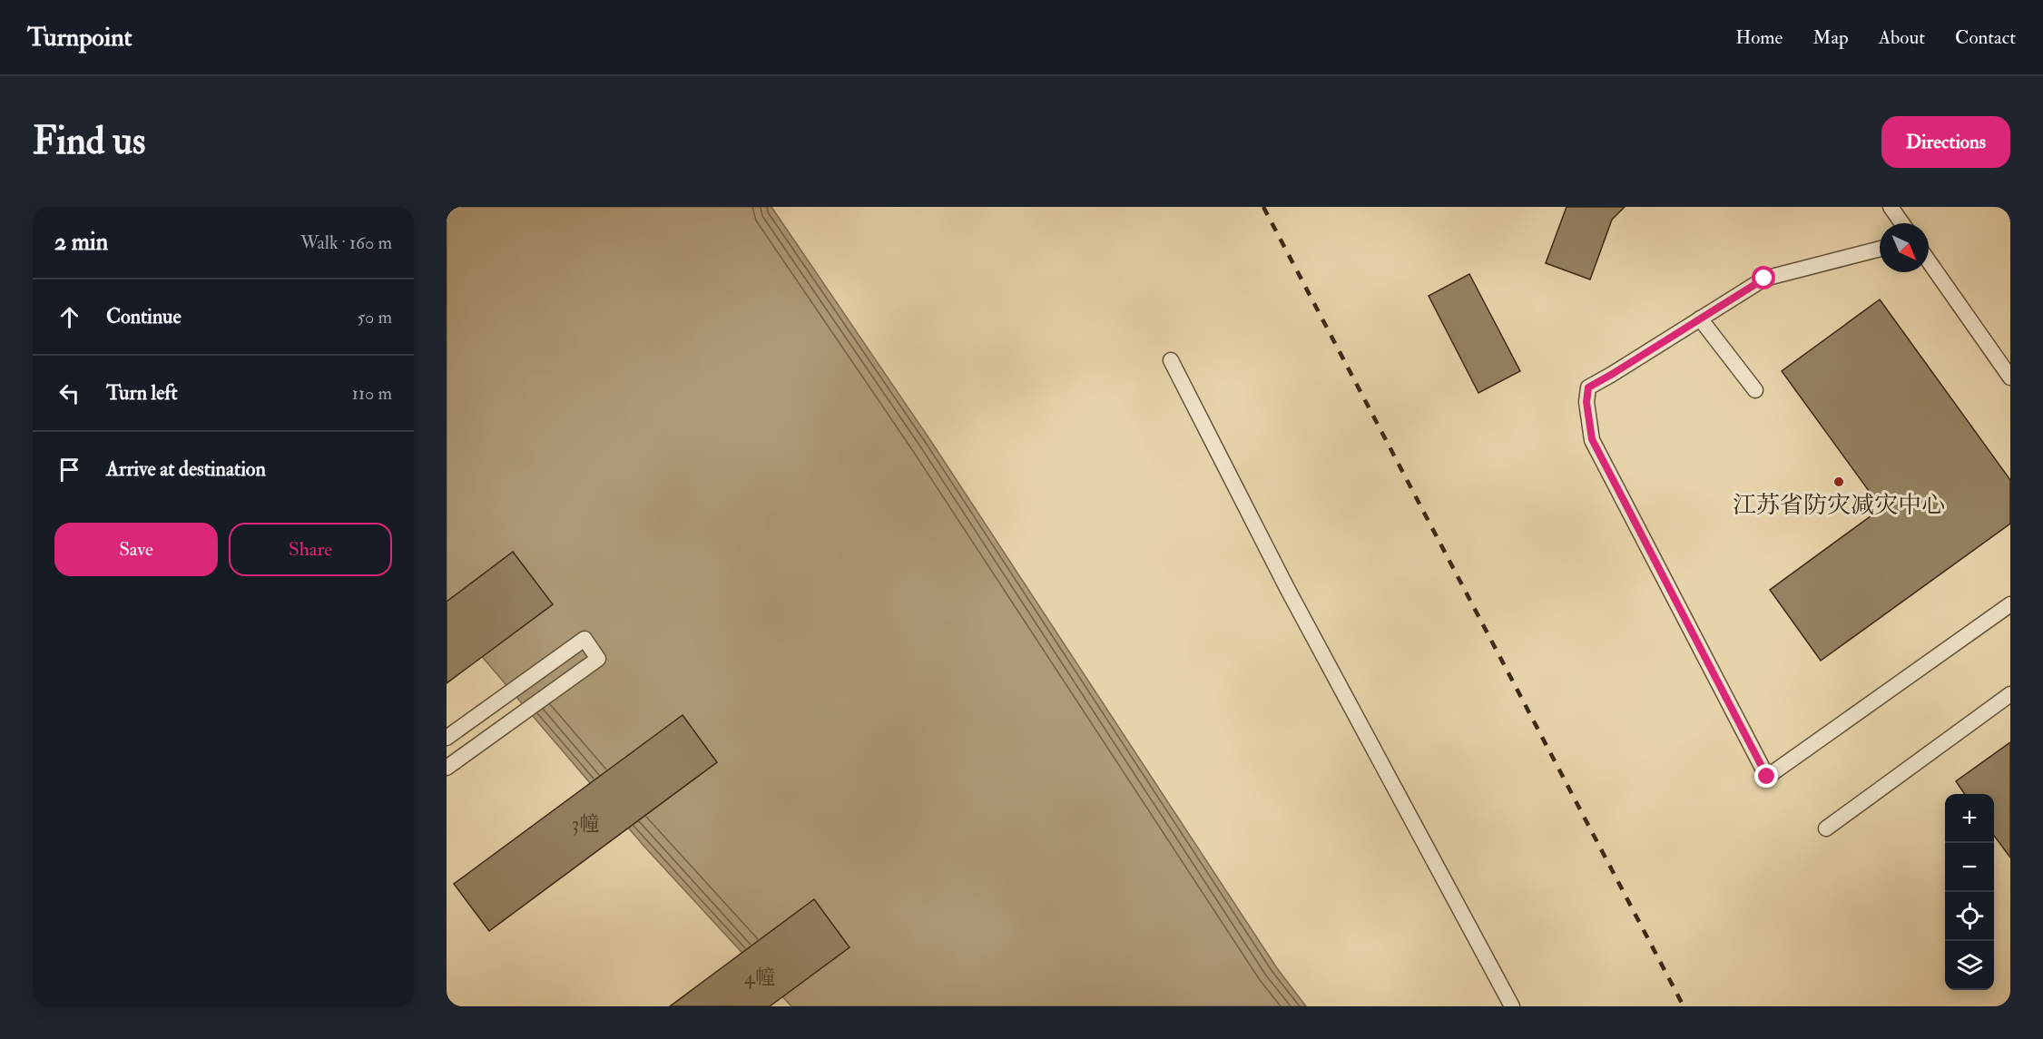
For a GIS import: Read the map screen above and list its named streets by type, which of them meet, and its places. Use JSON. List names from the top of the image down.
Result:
{
  "places": ["江苏省防灾减灾中心"],
  "house_numbers": ["3幢", "4幢"],
  "north": "bottom right",
  "page": {
    "header": "Turnpoint",
    "nav": [
      "Home",
      "Map",
      "About",
      "Contact"
    ],
    "buttons": [
      "Directions",
      ["Save", "Share"]
    ],
    "title": "Find us",
    "heading": ["2 min", "Walk · 160 m"],
    "list": [
      ["Continue", "50 m"],
      ["Turn left", "110 m"],
      "Arrive at destination"
    ],
    "map_buttons": ["+", "−"]
  }
}
